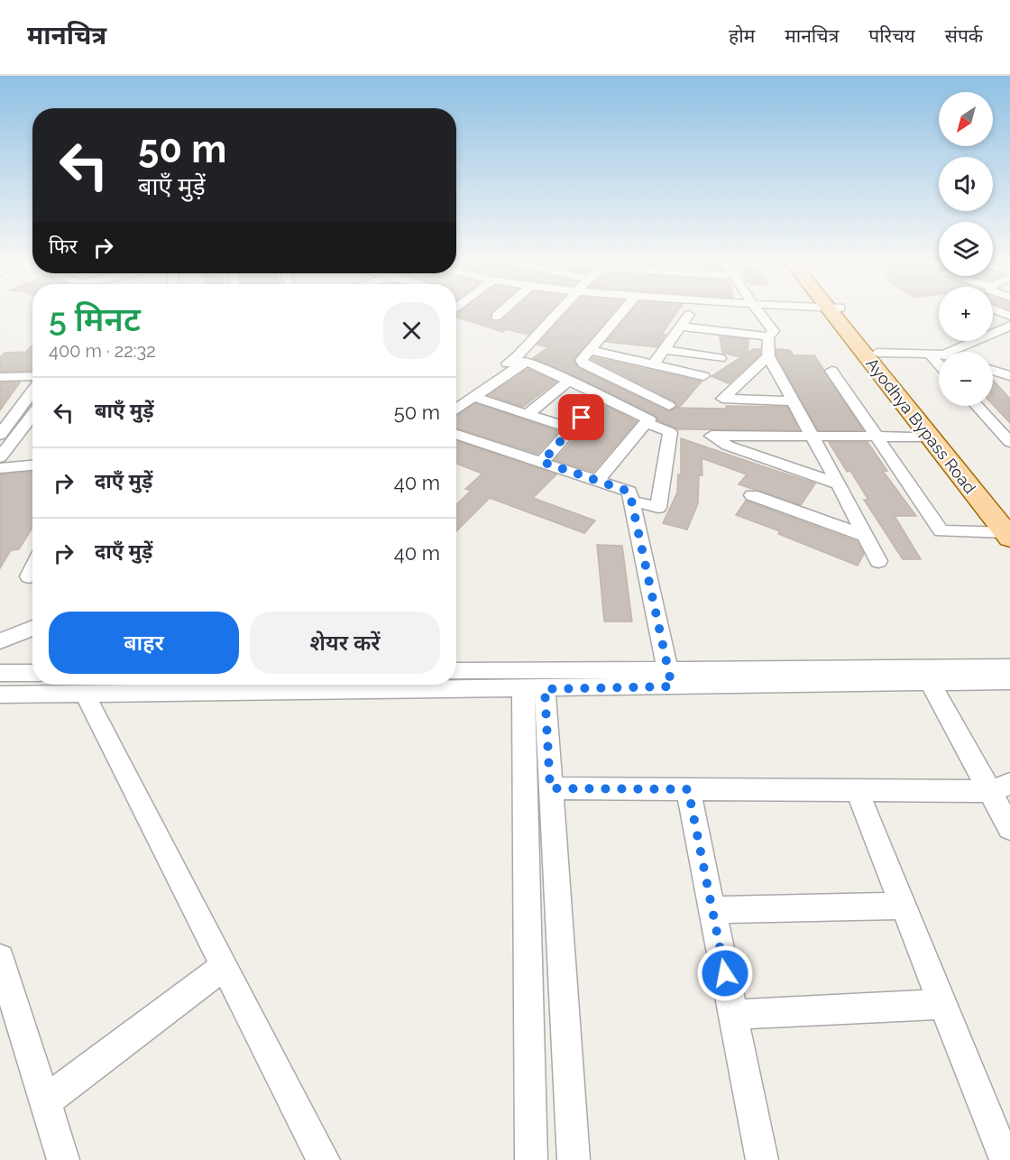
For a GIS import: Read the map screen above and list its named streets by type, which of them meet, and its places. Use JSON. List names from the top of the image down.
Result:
{
  "streets": {
    "main road": ["Ayodhya Bypass Road"]
  },
  "north": "bottom left",
  "page": {
    "header": "मानचित्र",
    "nav": [
      "होम",
      "मानचित्र",
      "परिचय",
      "संपर्क"
    ],
    "map_buttons": ["+", "−"],
    "turn": ["50 m", "बाएँ मुड़ें"],
    "then": "फिर",
    "heading": ["5 मिनट", "400 m · 22:32"],
    "list": [
      {
        "name": "बाएँ मुड़ें",
        "value": "50 m"
      },
      {
        "name": "दाएँ मुड़ें",
        "value": "40 m"
      },
      {
        "name": "दाएँ मुड़ें",
        "value": "40 m"
      }
    ],
    "buttons": ["बाहर", "शेयर करें"]
  }
}
